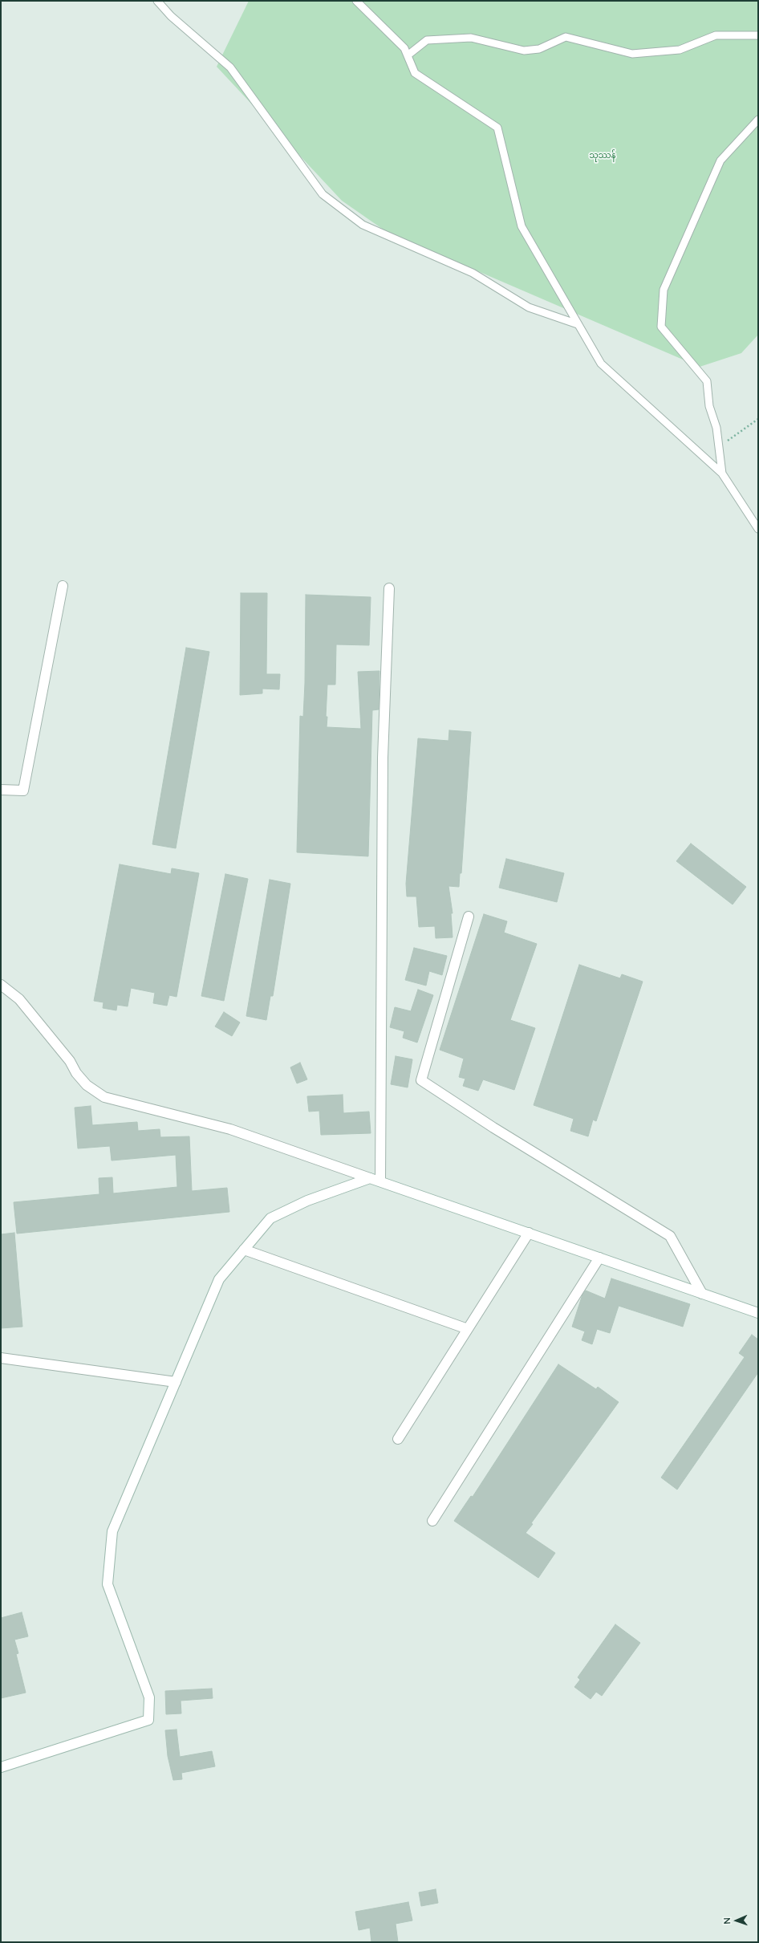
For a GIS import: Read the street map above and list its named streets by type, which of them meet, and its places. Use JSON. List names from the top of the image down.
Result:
{
  "parks": ["သုဿန်"],
  "north": "left"
}
